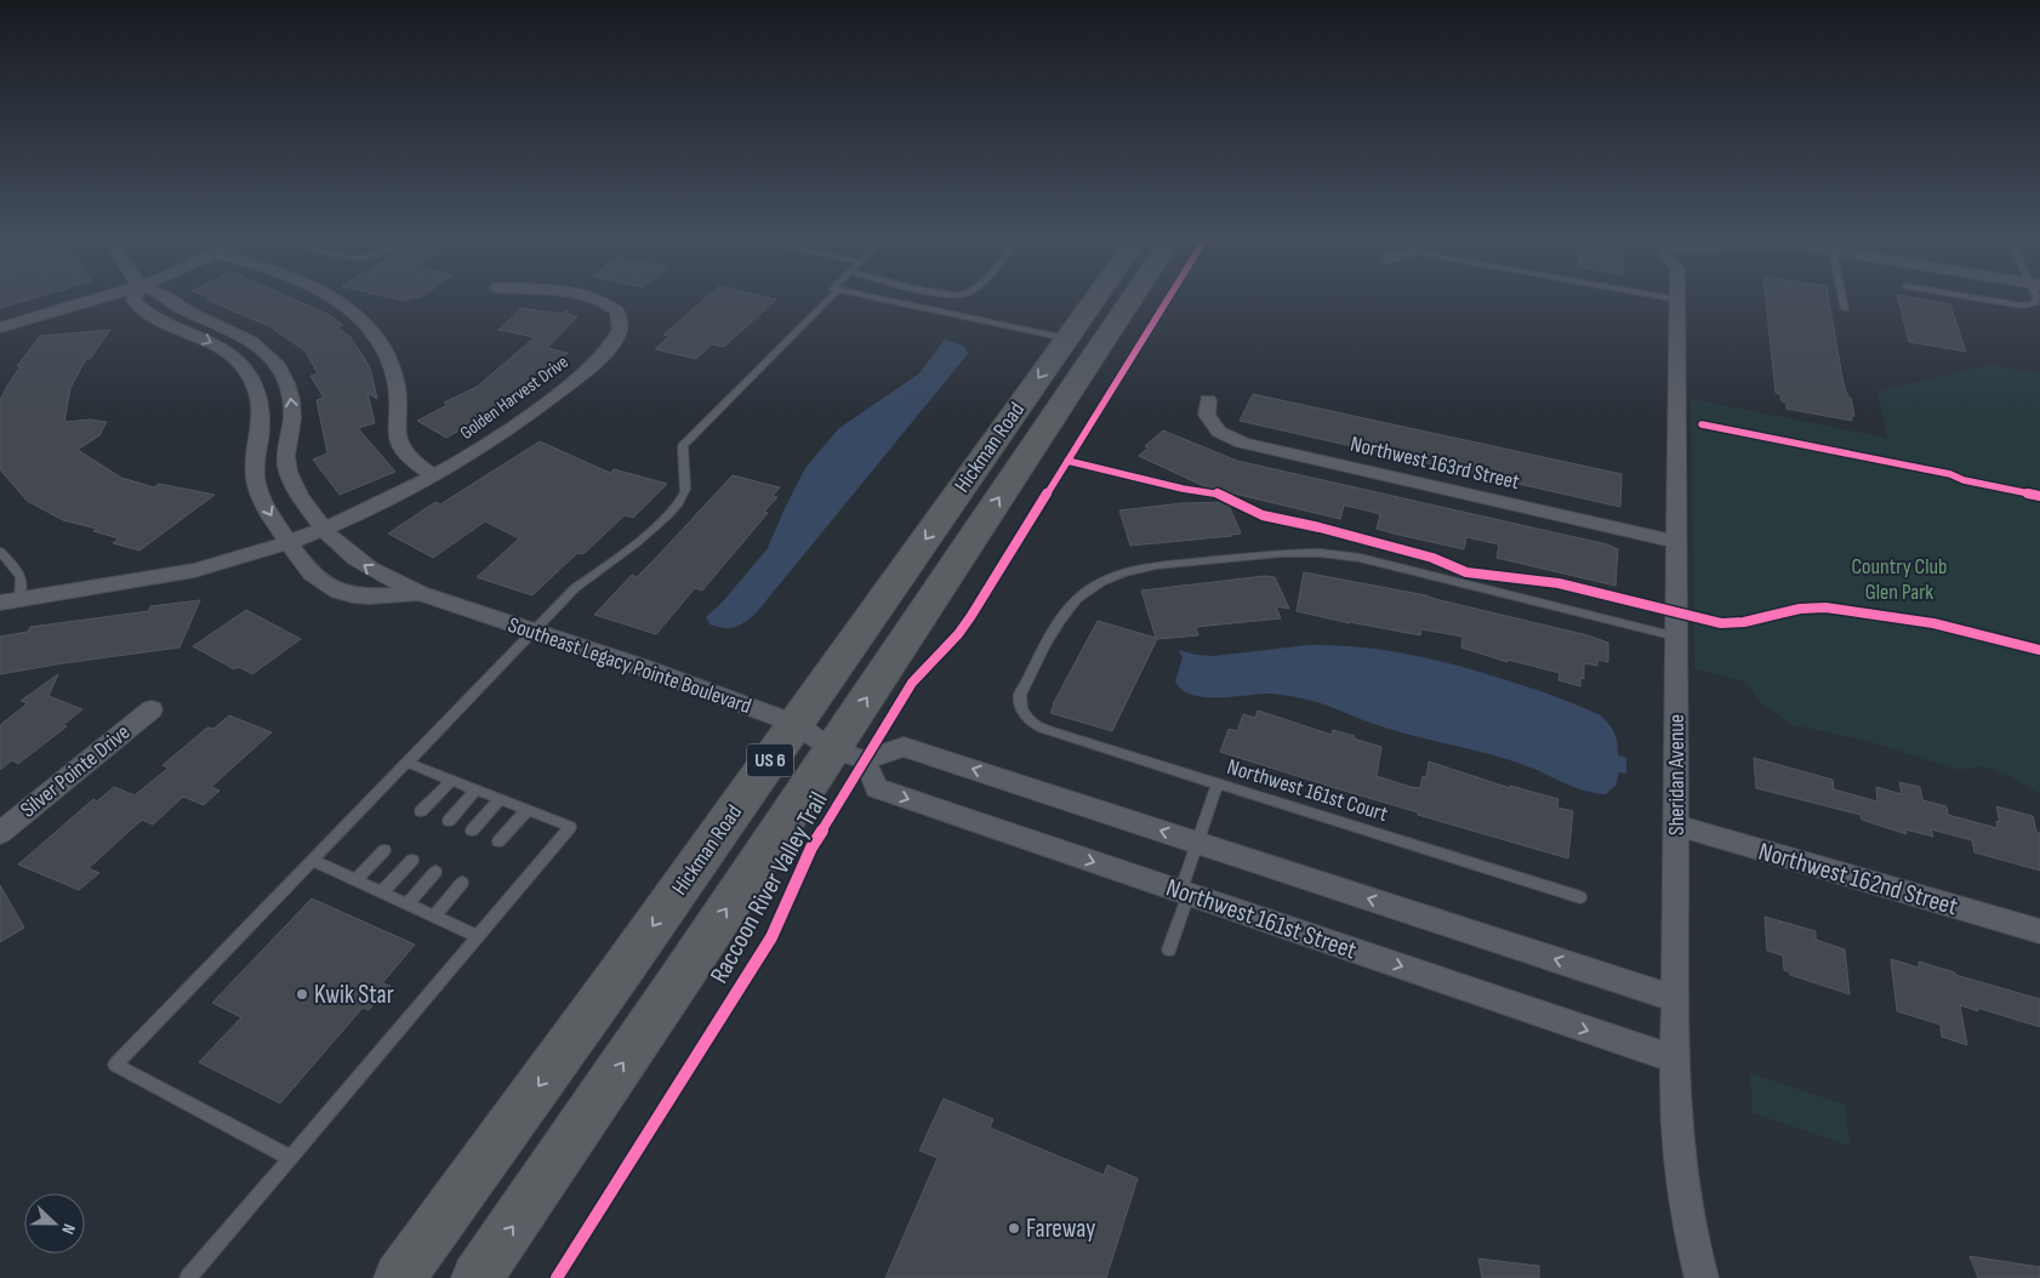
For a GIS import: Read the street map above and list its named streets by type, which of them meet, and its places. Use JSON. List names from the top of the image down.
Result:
{
  "streets": {
    "highway": ["Hickman Road", "US 6"],
    "street": [
      "Golden Harvest Drive",
      "Northwest 163rd Street",
      "Southeast Legacy Pointe Boulevard",
      "Silver Pointe Drive",
      "Sheridan Avenue",
      "Northwest 162nd Street",
      "Northwest 161st Street"
    ],
    "lane": ["Northwest 161st Court"],
    "cycle path": ["Raccoon River Valley Trail"]
  },
  "crossings": [
    ["Golden Harvest Drive", "Southeast Legacy Pointe Boulevard"],
    ["Hickman Road", "Southeast Legacy Pointe Boulevard"],
    ["Hickman Road", "Northwest 161st Street"],
    ["Northwest 163rd Street", "Sheridan Avenue"],
    ["Southeast Legacy Pointe Boulevard", "Northwest 161st Street"],
    ["Sheridan Avenue", "Northwest 162nd Street"],
    ["Sheridan Avenue", "Northwest 161st Street"]
  ],
  "parks": ["Country Club Glen Park"],
  "places": ["Kwik Star", "Fareway"],
  "north": "right"
}
